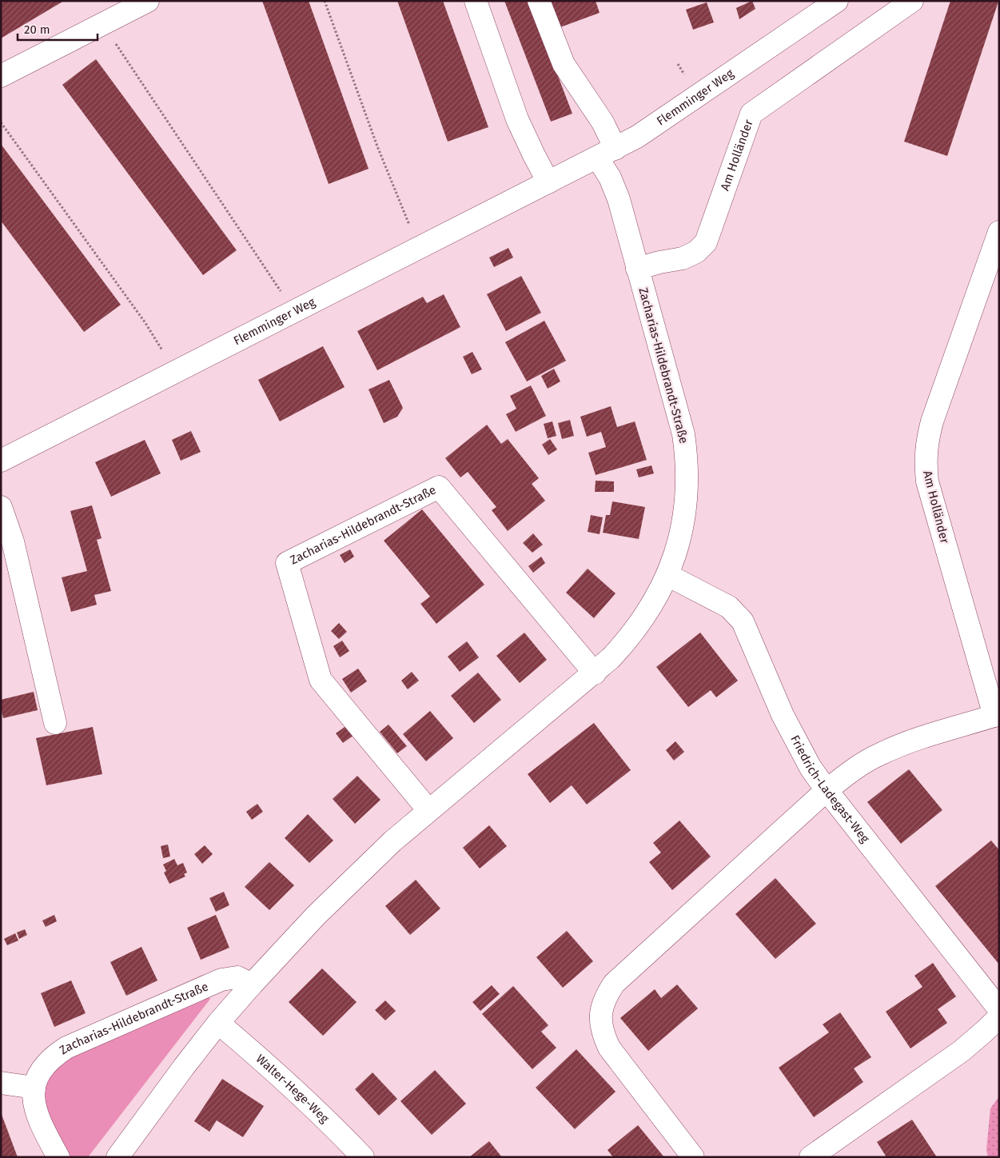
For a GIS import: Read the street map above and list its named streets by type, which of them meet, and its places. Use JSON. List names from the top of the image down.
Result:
{
  "streets": {
    "street": [
      "Flemminger Weg",
      "Am Holländer",
      "Zacharias-Hildebrandt-Straße",
      "Friedrich-Ladegast-Weg",
      "Walter-Hege-Weg"
    ]
  },
  "crossings": [
    ["Flemminger Weg", "Zacharias-Hildebrandt-Straße"],
    ["Am Holländer", "Zacharias-Hildebrandt-Straße"],
    ["Am Holländer", "Friedrich-Ladegast-Weg"],
    ["Zacharias-Hildebrandt-Straße", "Friedrich-Ladegast-Weg"],
    ["Zacharias-Hildebrandt-Straße", "Walter-Hege-Weg"]
  ],
  "scale_bar": "20 m"
}
